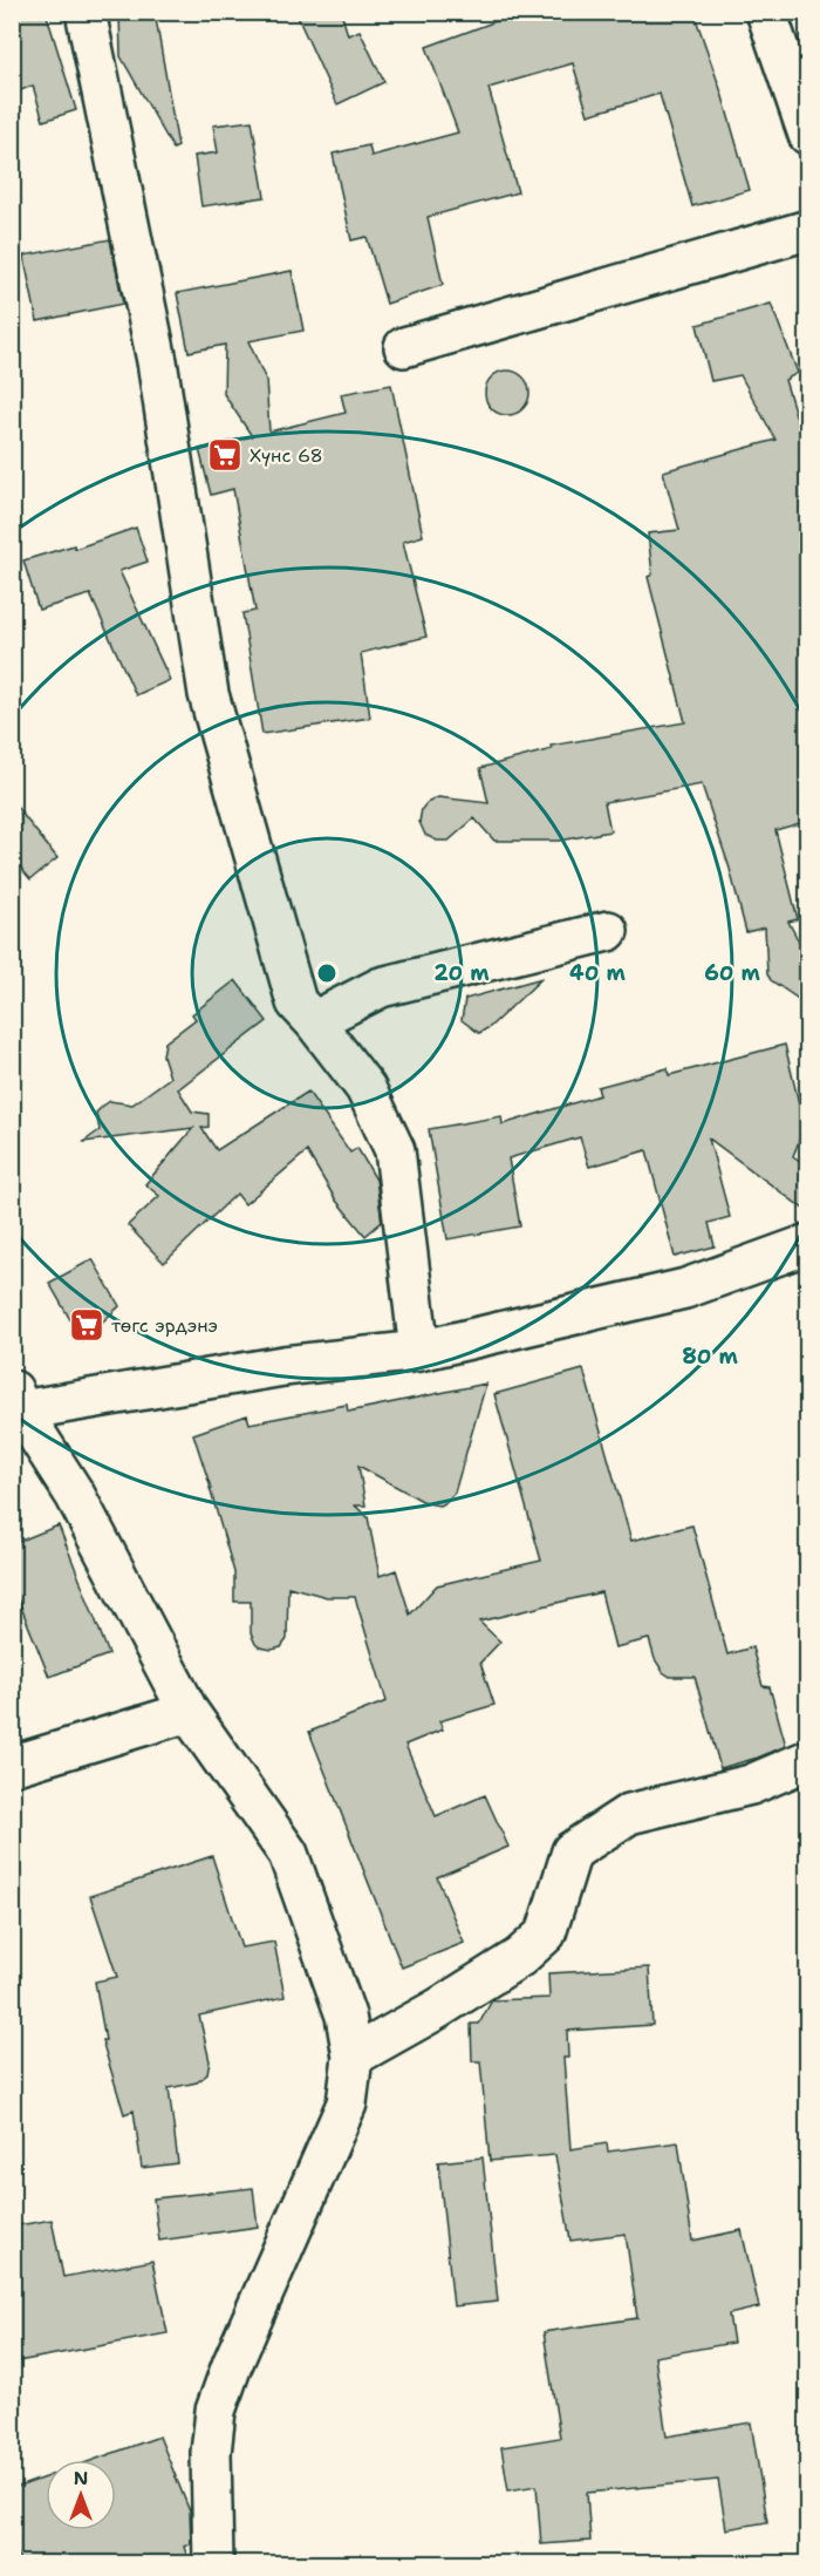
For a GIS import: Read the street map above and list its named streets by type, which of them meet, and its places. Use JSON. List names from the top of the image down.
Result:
{
  "places": {
    "supermarket": ["Хүнс 68", "төгс эрдэнэ"]
  },
  "north": "top",
  "rings": [
    "20 m",
    "40 m",
    "60 m",
    "80 m"
  ]
}
